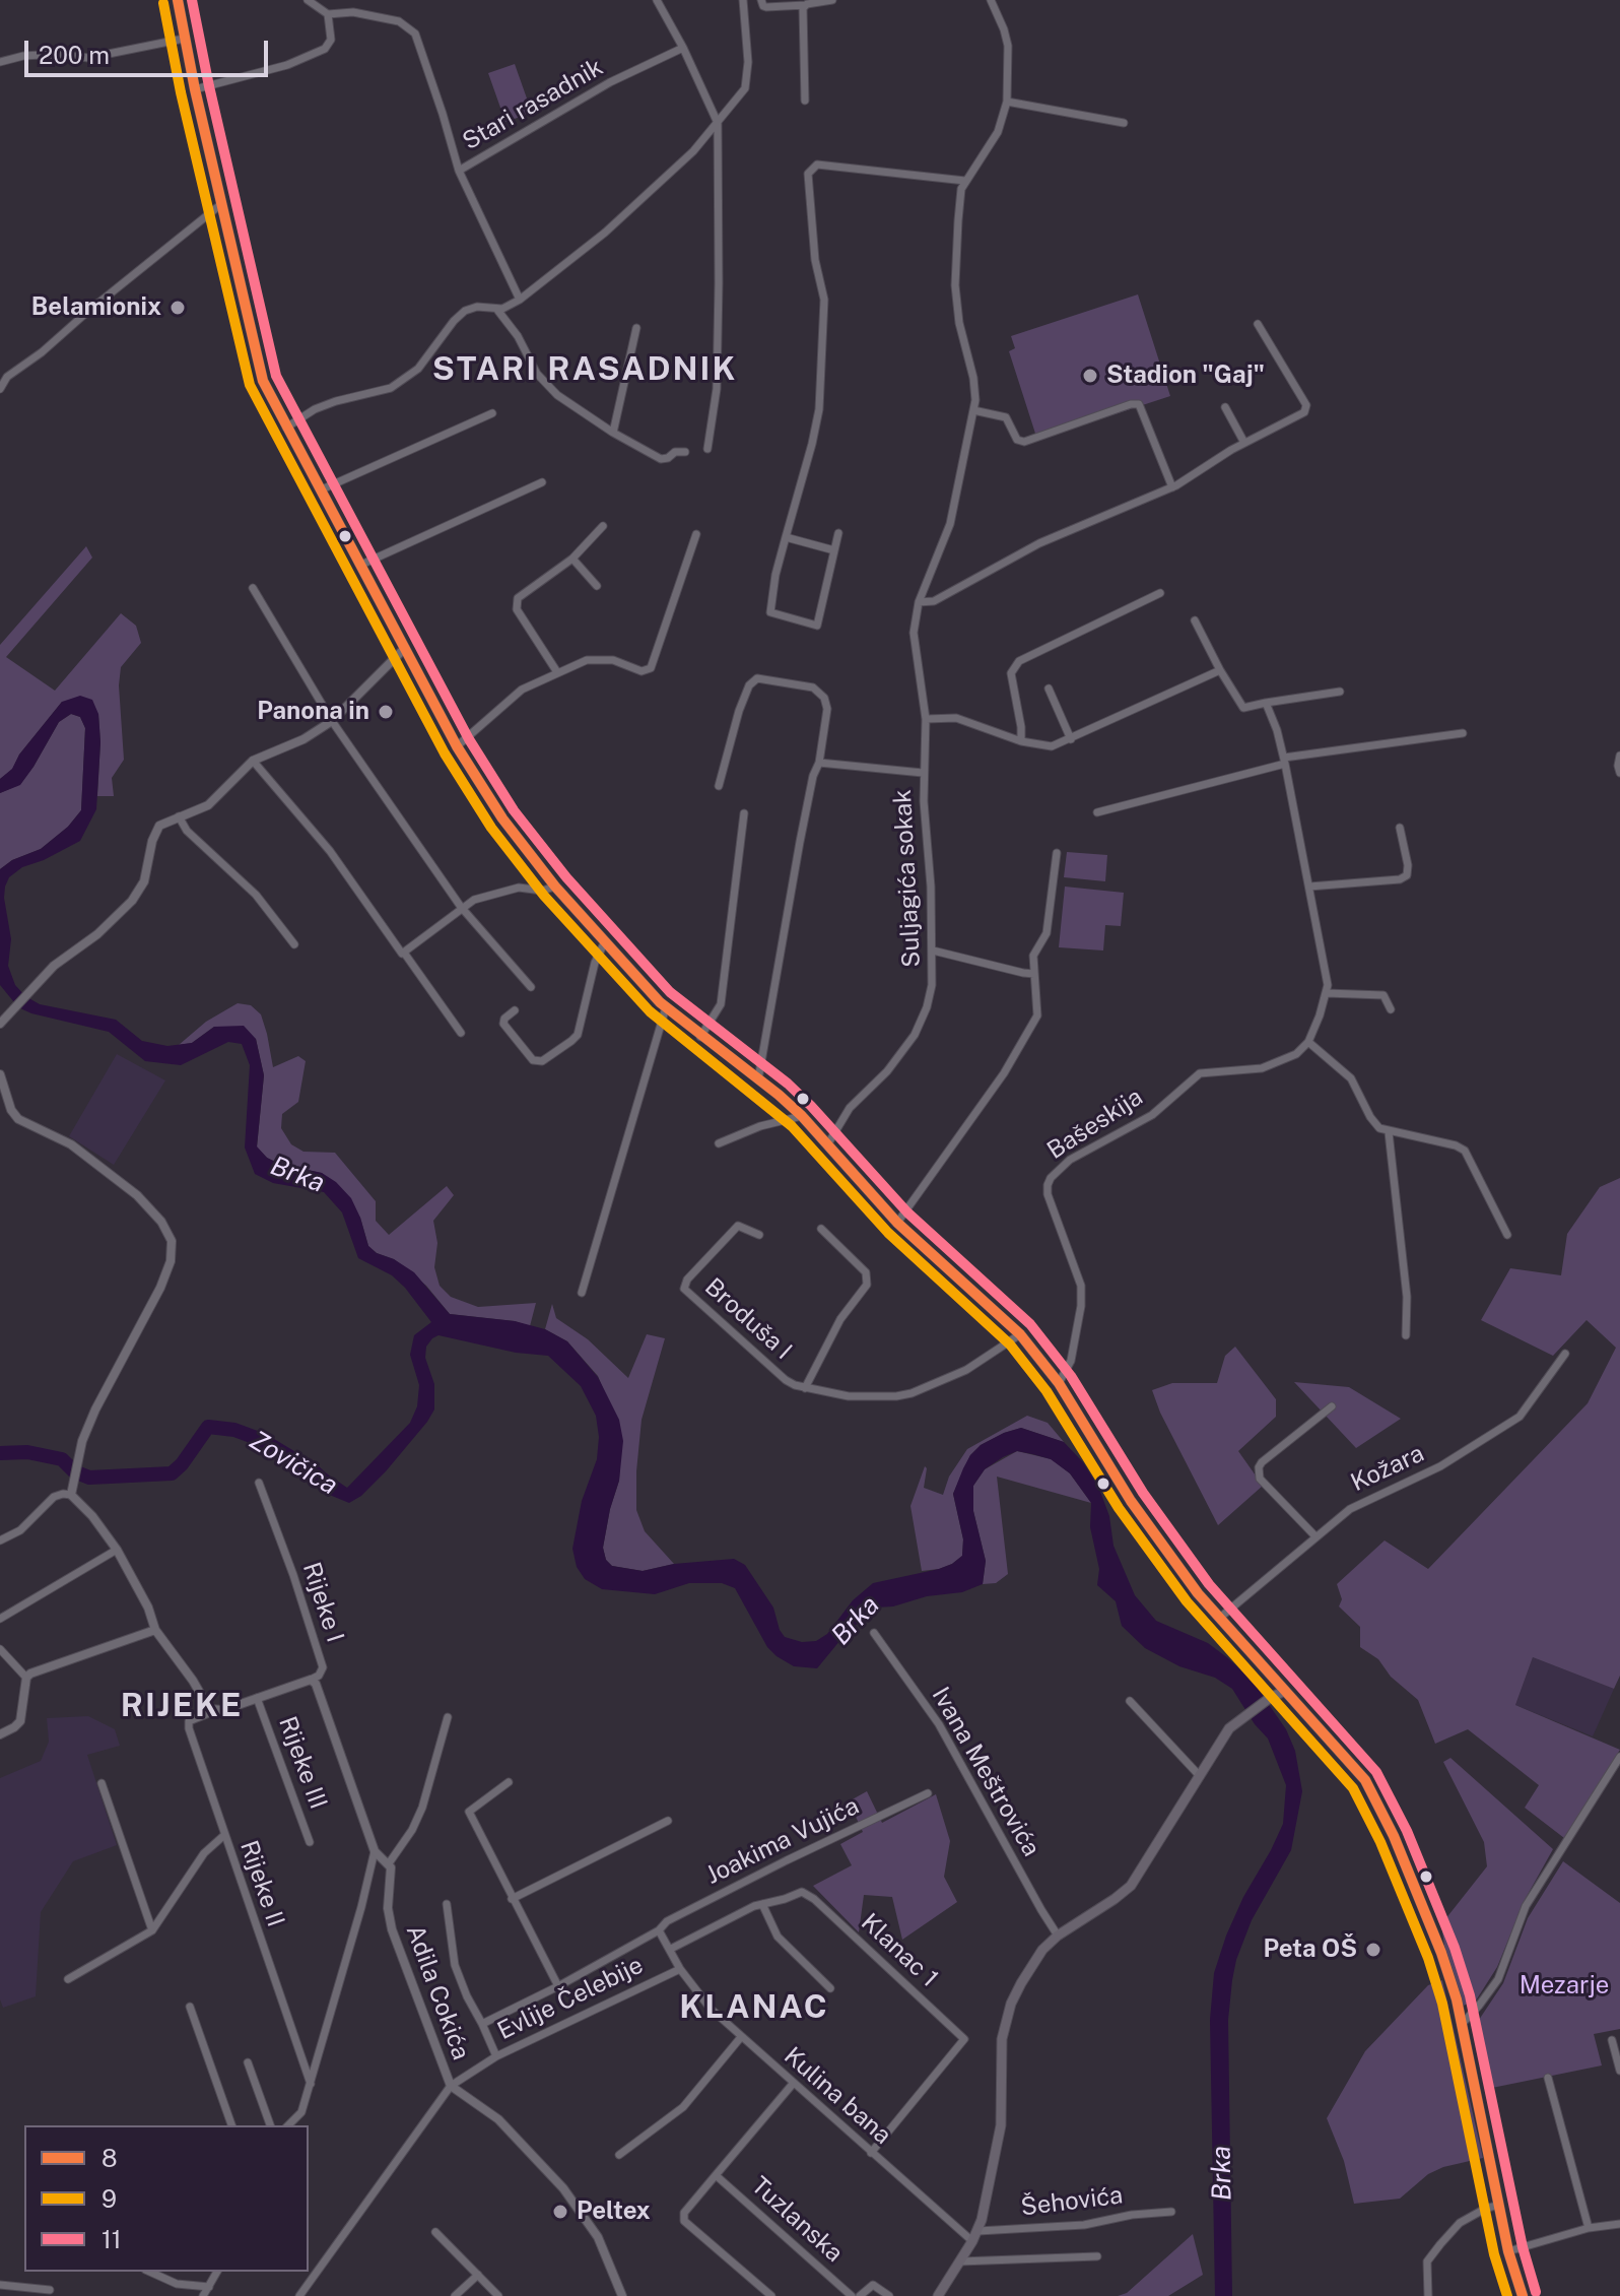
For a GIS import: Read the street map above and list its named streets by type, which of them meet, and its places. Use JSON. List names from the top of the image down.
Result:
{
  "streets": {
    "street": [
      "Stari rasadnik",
      "Suljagića sokak",
      "Bašeskija",
      "Broduša I",
      "Kožara",
      "Rijeke I",
      "Rijeke III",
      "Ivana Meštrovića",
      "Joakima Vujića",
      "Rijeke II",
      "Klanac 1",
      "Adila Cokića",
      "Evlije Čelebije",
      "Kulina bana",
      "Šehovića",
      "Tuzlanska"
    ]
  },
  "crossings": [
    ["Rijeke I", "Rijeke III"],
    ["Rijeke I", "Rijeke II"],
    ["Joakima Vujića", "Kulina bana"],
    ["Klanac 1", "Kulina bana"],
    ["Adila Cokića", "Evlije Čelebije"],
    ["Evlije Čelebije", "Kulina bana"],
    ["Kulina bana", "Tuzlanska"]
  ],
  "districts": ["STARI RASADNIK", "RIJEKE", "KLANAC"],
  "water": ["Brka", "Zovičica"],
  "parks": ["Mezarje"],
  "places": [
    "Belamionix",
    "Stadion \"Gaj\"",
    "Panona in",
    "Peta OŠ",
    "Peltex"
  ],
  "lines": ["transit line 8", "transit line 11", "transit line 9"],
  "legend": ["8", "9", "11"],
  "scale_bar": "200 m"
}
